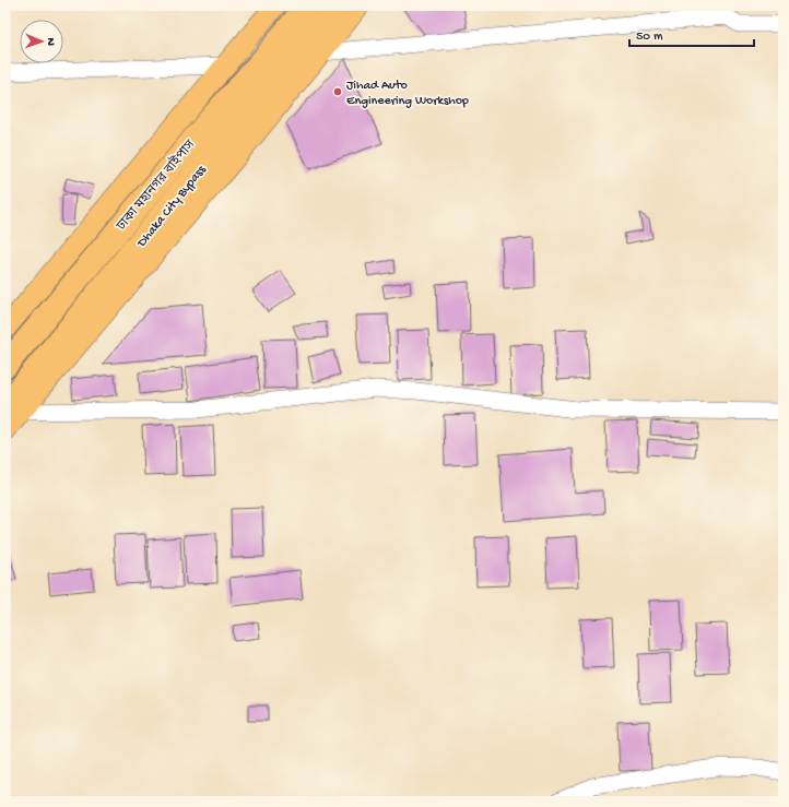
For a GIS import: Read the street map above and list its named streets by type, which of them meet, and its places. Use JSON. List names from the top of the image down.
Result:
{
  "streets": {
    "highway": ["ঢাকা মহানগর বাইপাস", "Dhaka City Bypass"]
  },
  "places": ["Jihad Auto Engineering Workshop"],
  "scale_bar": "50 m",
  "north": "right"
}
